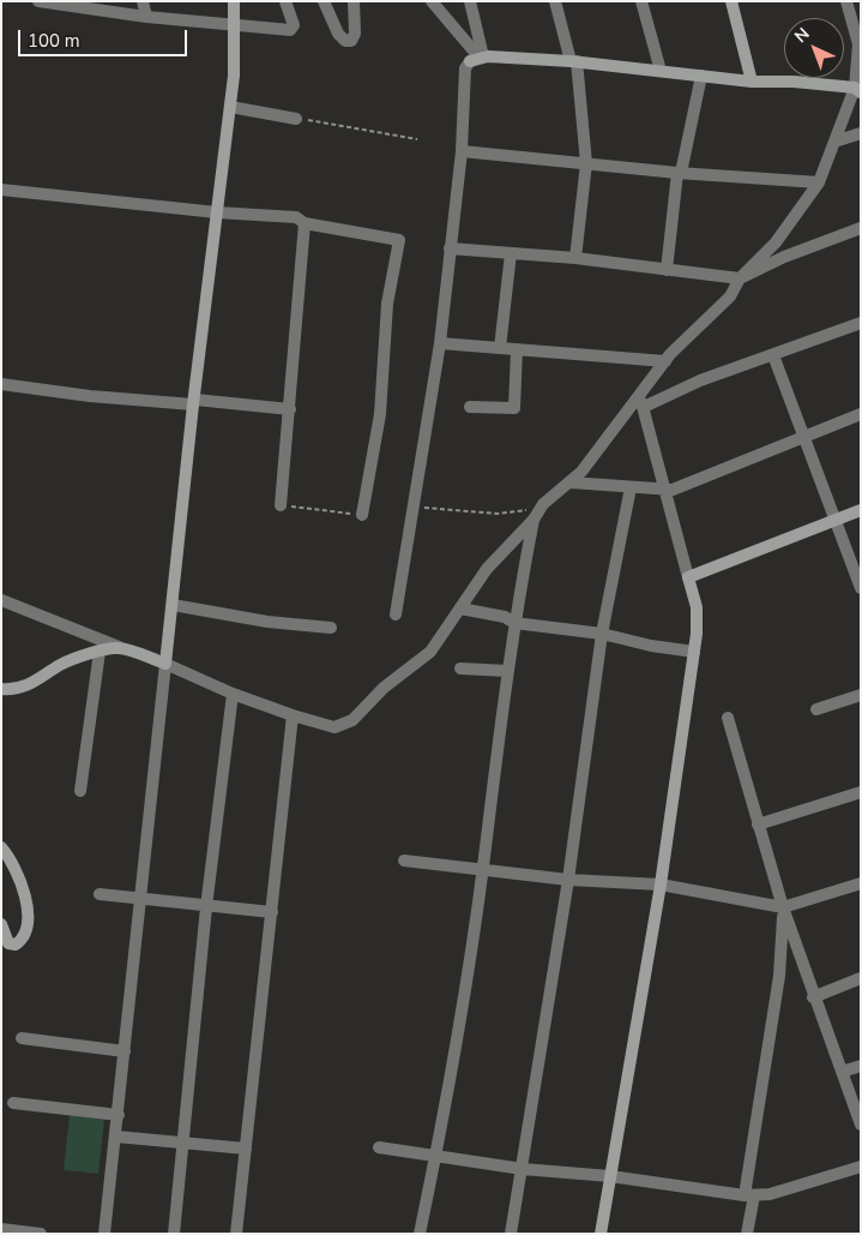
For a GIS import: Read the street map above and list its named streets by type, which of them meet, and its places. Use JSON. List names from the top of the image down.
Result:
{
  "scale_bar": "100 m",
  "north": "top left"
}
